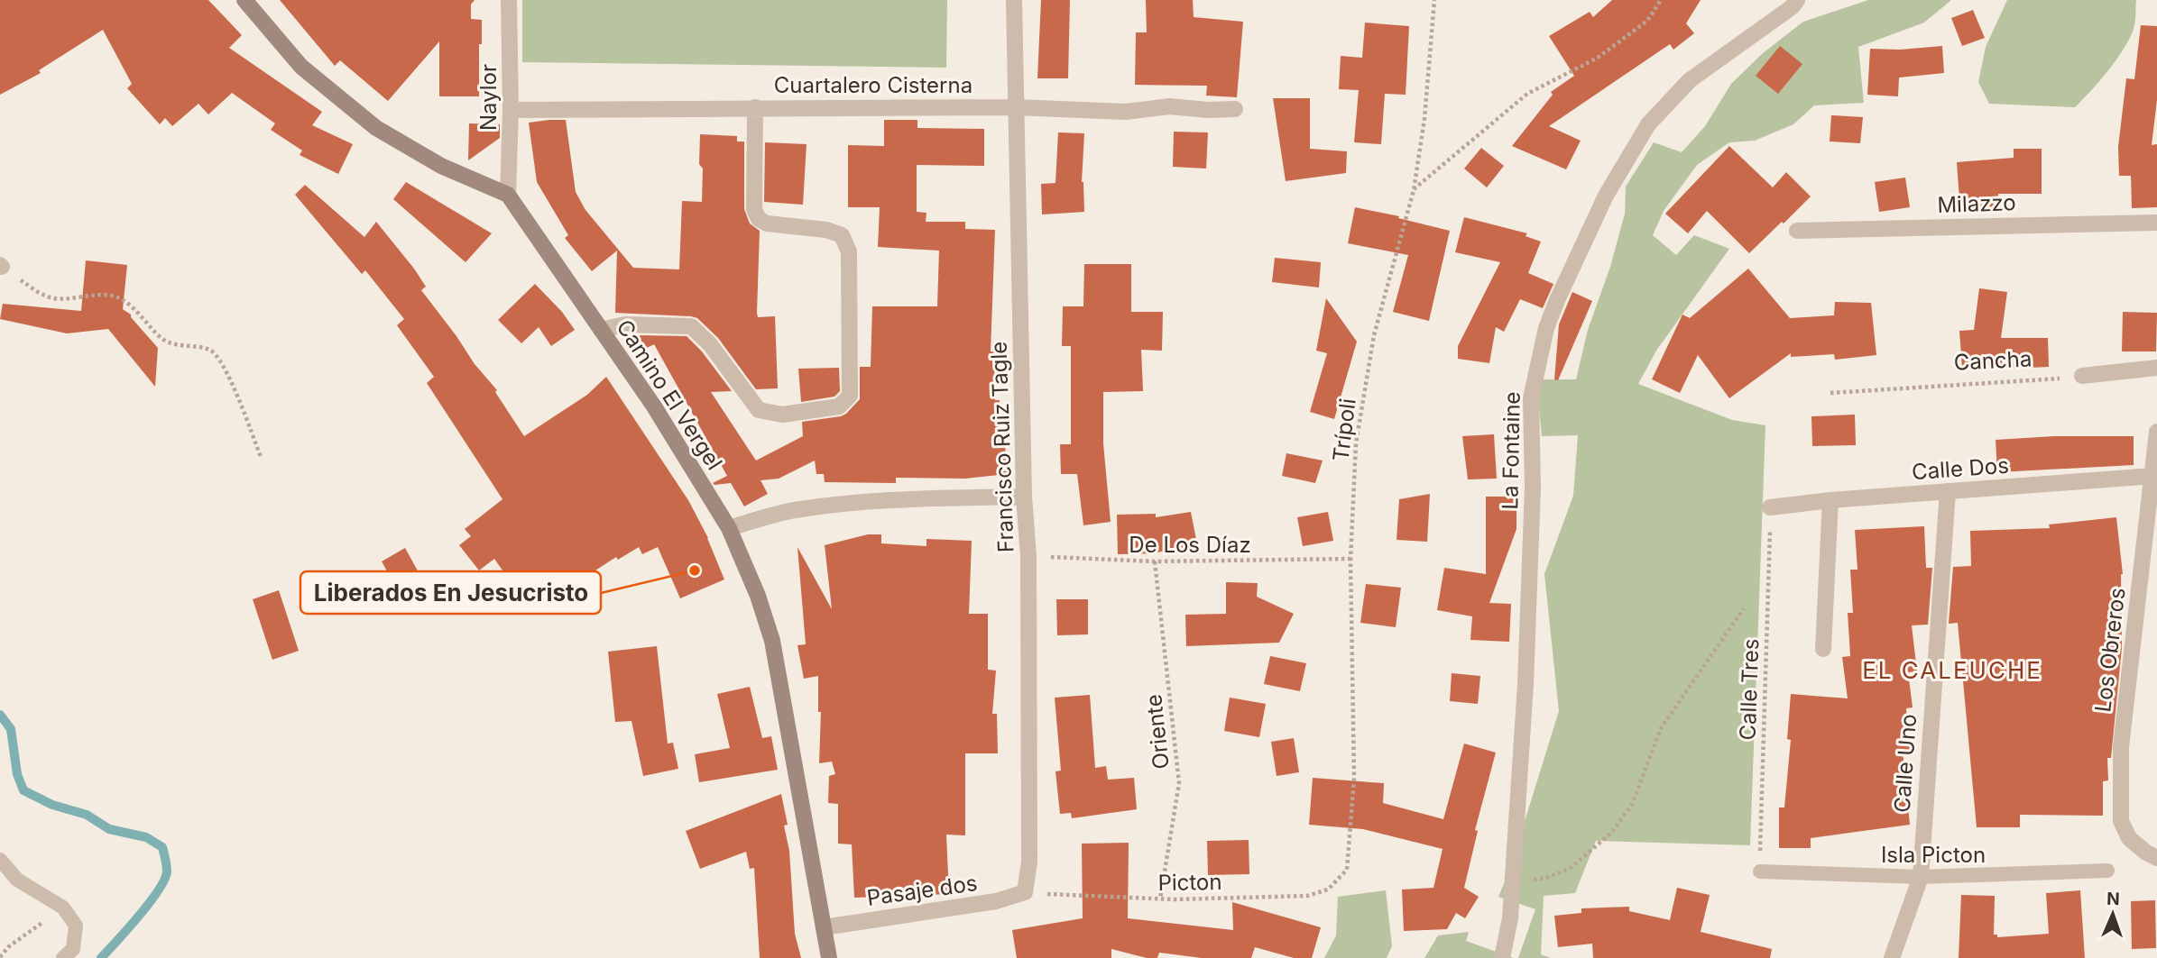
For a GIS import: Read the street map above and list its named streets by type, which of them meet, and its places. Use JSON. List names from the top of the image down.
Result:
{
  "streets": {
    "street": [
      "Cuartalero Cisterna",
      "Naylor",
      "Milazzo",
      "Camino El Vergel",
      "Francisco Ruiz Tagle",
      "La Fontaine",
      "Calle Dos",
      "Los Obreros",
      "Calle Uno",
      "Pasaje dos"
    ],
    "lane": ["Isla Picton"],
    "path": [
      "Cancha",
      "Trípoli",
      "De Los Díaz",
      "Calle Tres",
      "Oriente",
      "Picton"
    ]
  },
  "crossings": [
    ["Cuartalero Cisterna", "Naylor"],
    ["Cuartalero Cisterna", "Francisco Ruiz Tagle"],
    ["Naylor", "Camino El Vergel"],
    ["Camino El Vergel", "Pasaje dos"],
    ["Trípoli", "De Los Díaz"],
    ["Trípoli", "Picton"],
    ["Francisco Ruiz Tagle", "De Los Díaz"],
    ["Francisco Ruiz Tagle", "Picton"],
    ["Francisco Ruiz Tagle", "Pasaje dos"],
    ["Calle Dos", "Los Obreros"],
    ["Calle Dos", "Calle Tres"],
    ["Calle Dos", "Calle Uno"],
    ["De Los Díaz", "Oriente"],
    ["Calle Tres", "Isla Picton"],
    ["Oriente", "Picton"],
    ["Calle Uno", "Isla Picton"],
    ["Picton", "Pasaje dos"]
  ],
  "districts": ["EL CALEUCHE"],
  "places": ["Liberados En Jesucristo"],
  "north": "top"
}
